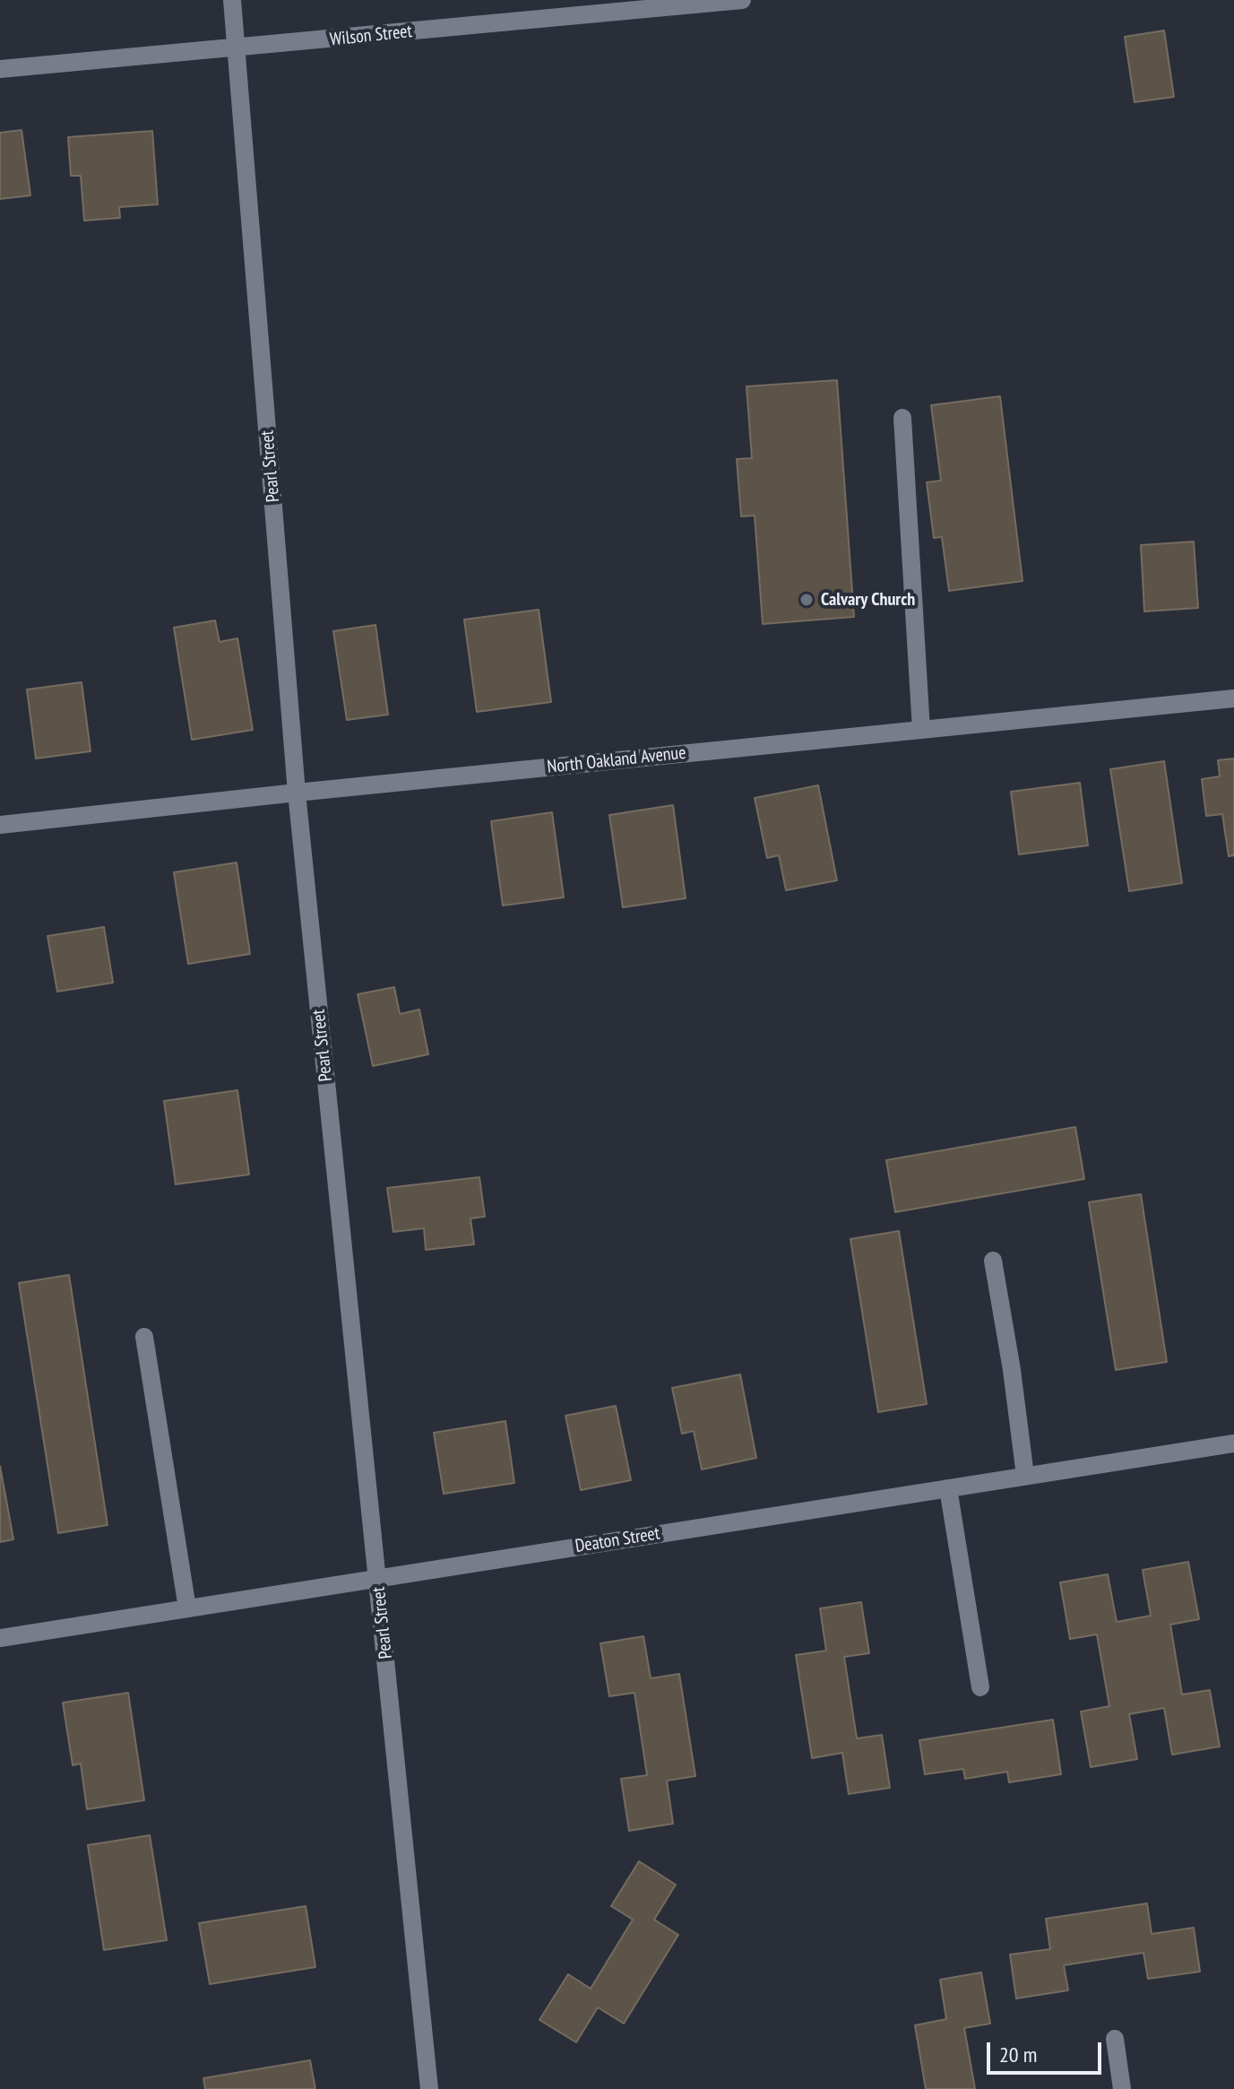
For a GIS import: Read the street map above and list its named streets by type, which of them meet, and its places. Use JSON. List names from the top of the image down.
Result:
{
  "streets": {
    "street": [
      "Wilson Street",
      "Pearl Street",
      "North Oakland Avenue",
      "Deaton Street"
    ]
  },
  "crossings": [
    ["Wilson Street", "Pearl Street"],
    ["Pearl Street", "North Oakland Avenue"],
    ["Pearl Street", "Deaton Street"]
  ],
  "places": ["Calvary Church"],
  "scale_bar": "20 m"
}
